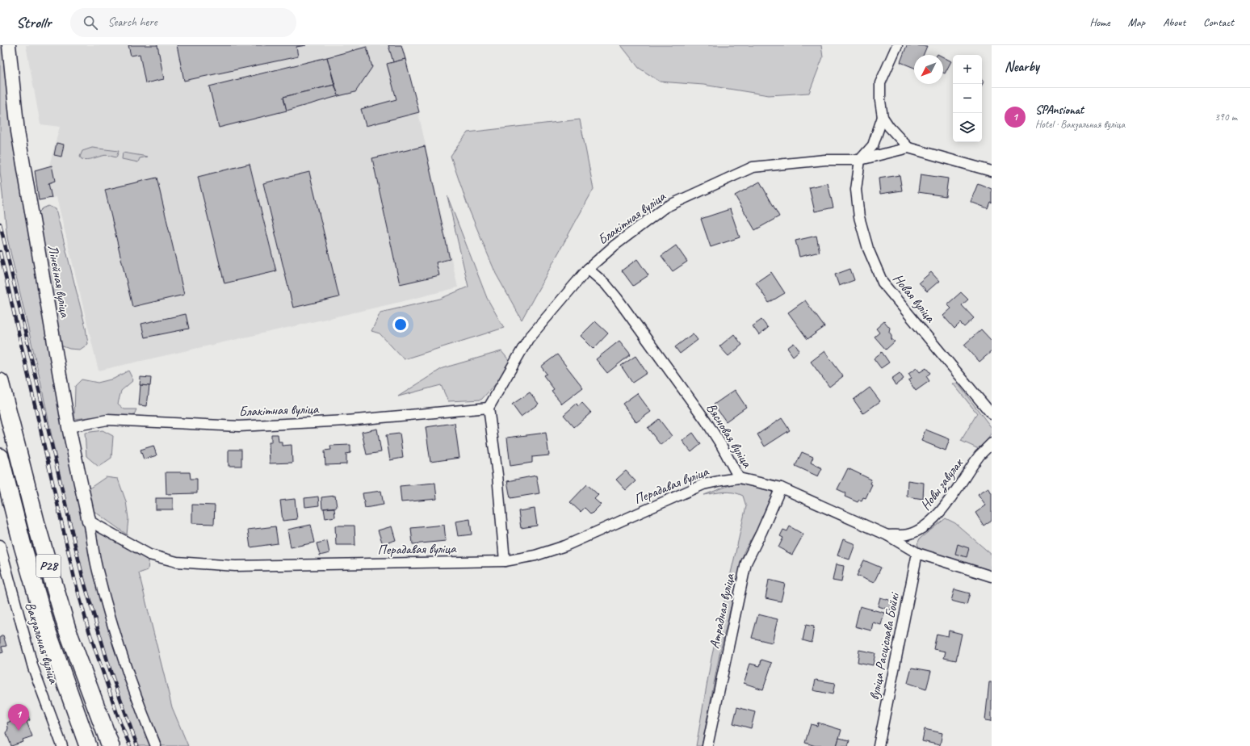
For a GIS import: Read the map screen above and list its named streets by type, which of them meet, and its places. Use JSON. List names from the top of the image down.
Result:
{
  "streets": {
    "highway": ["Р28"],
    "street": [
      "Блакітная вуліца",
      "Лінейная вуліца",
      "Новая вуліца",
      "Вясновая вуліца",
      "Новы завулак",
      "Перадавая вуліца",
      "Атрадная вуліца",
      "Вакзальная вуліца",
      "вуліца Расціслава Бойкі"
    ]
  },
  "crossings": [
    ["Блакітная вуліца", "Лінейная вуліца"],
    ["Блакітная вуліца", "Новая вуліца"],
    ["Блакітная вуліца", "Вясновая вуліца"],
    ["Лінейная вуліца", "Перадавая вуліца"],
    ["Вясновая вуліца", "Новы завулак"],
    ["Вясновая вуліца", "Перадавая вуліца"],
    ["Вясновая вуліца", "Атрадная вуліца"],
    ["Вясновая вуліца", "вуліца Расціслава Бойкі"]
  ],
  "north": "bottom left",
  "page": {
    "header": "Strollr",
    "search": "Search here",
    "nav": [
      "Home",
      "Map",
      "About",
      "Contact"
    ],
    "heading": "Nearby",
    "map_buttons": ["+", "−"],
    "list": [
      {
        "mark": "1",
        "name": "SPAnsionat",
        "note": "Hotel · Вакзальная вуліца",
        "value": "390 m"
      }
    ],
    "pins": "1"
  }
}
